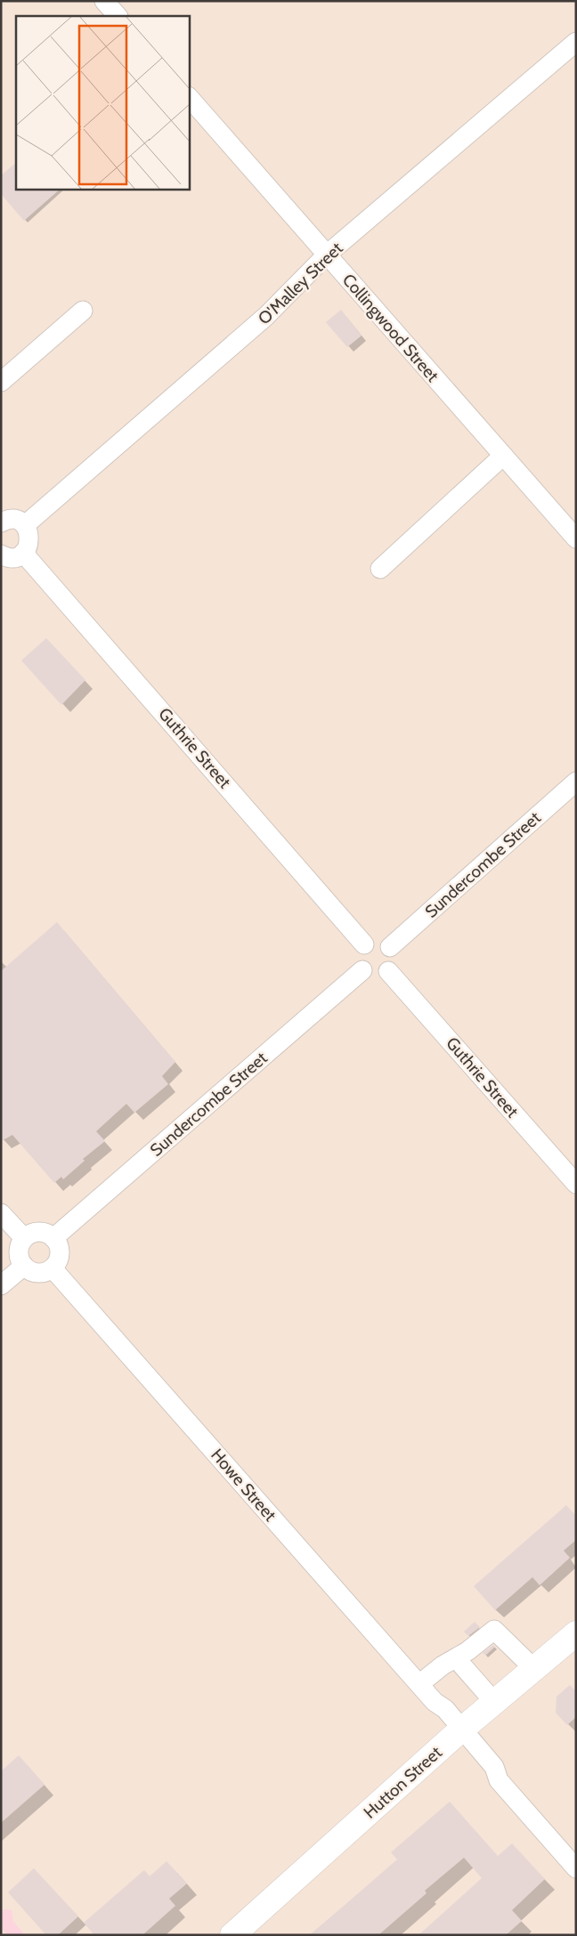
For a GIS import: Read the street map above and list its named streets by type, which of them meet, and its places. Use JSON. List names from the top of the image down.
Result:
{
  "streets": {
    "main road": ["Hutton Street"],
    "street": [
      "O'Malley Street",
      "Collingwood Street",
      "Guthrie Street",
      "Sundercombe Street",
      "Howe Street"
    ]
  },
  "crossings": [
    ["O'Malley Street", "Collingwood Street"],
    ["Guthrie Street", "Sundercombe Street"],
    ["Sundercombe Street", "Howe Street"],
    ["Howe Street", "Hutton Street"]
  ]
}
